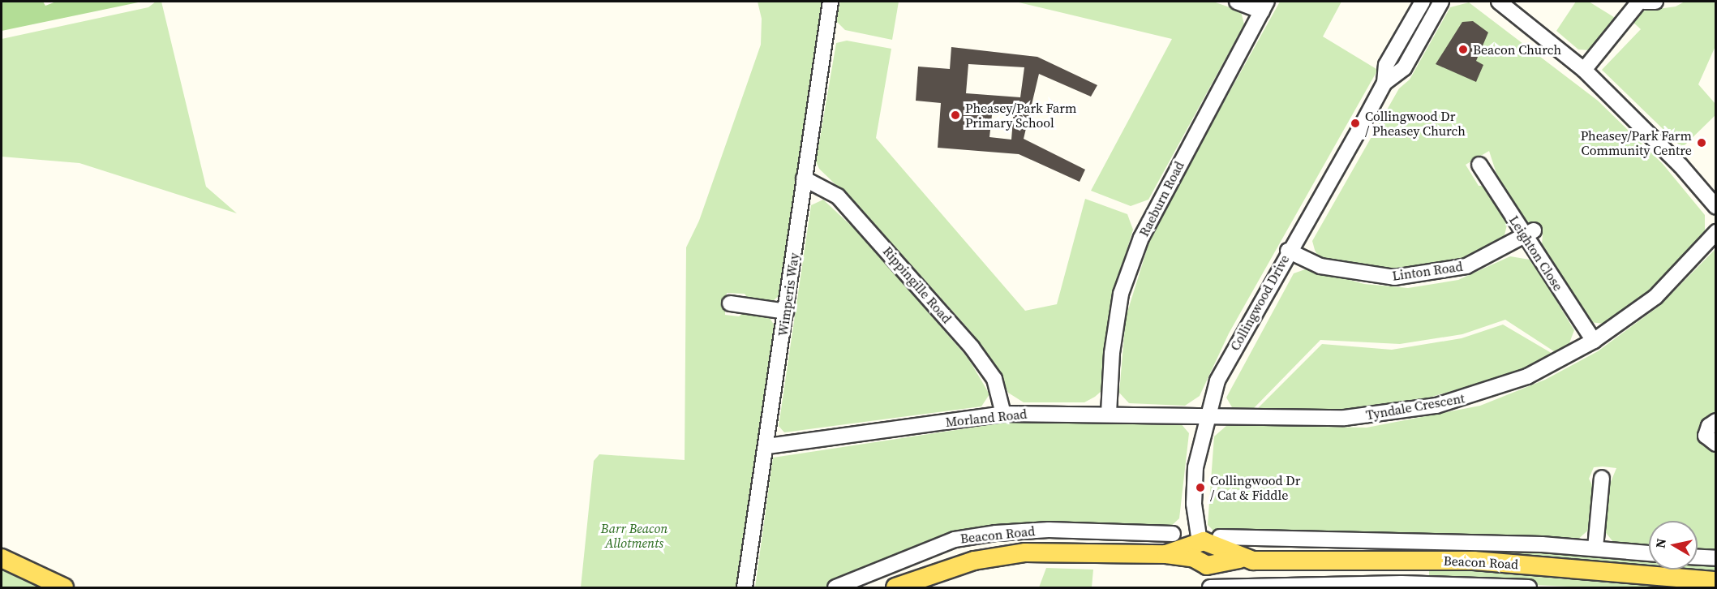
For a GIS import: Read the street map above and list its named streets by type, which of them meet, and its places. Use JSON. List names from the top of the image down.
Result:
{
  "streets": {
    "main road": ["Beacon Road"],
    "street": [
      "Raeburn Road",
      "Leighton Close",
      "Linton Road",
      "Rippingille Road",
      "Wimperis Way",
      "Collingwood Drive",
      "Tyndale Crescent",
      "Morland Road"
    ]
  },
  "crossings": [
    ["Raeburn Road", "Morland Road"],
    ["Leighton Close", "Linton Road"],
    ["Leighton Close", "Tyndale Crescent"],
    ["Linton Road", "Collingwood Drive"],
    ["Rippingille Road", "Wimperis Way"],
    ["Rippingille Road", "Morland Road"],
    ["Wimperis Way", "Morland Road"],
    ["Collingwood Drive", "Tyndale Crescent"],
    ["Collingwood Drive", "Morland Road"],
    ["Collingwood Drive", "Beacon Road"],
    ["Tyndale Crescent", "Morland Road"]
  ],
  "parks": ["Barr Beacon Allotments"],
  "places": [
    "Beacon Church",
    "Pheasey/Park Farm Primary School",
    "Collingwood Dr / Pheasey Church",
    "Pheasey/Park Farm Community Centre",
    "Collingwood Dr / Cat & Fiddle"
  ],
  "north": "left"
}
